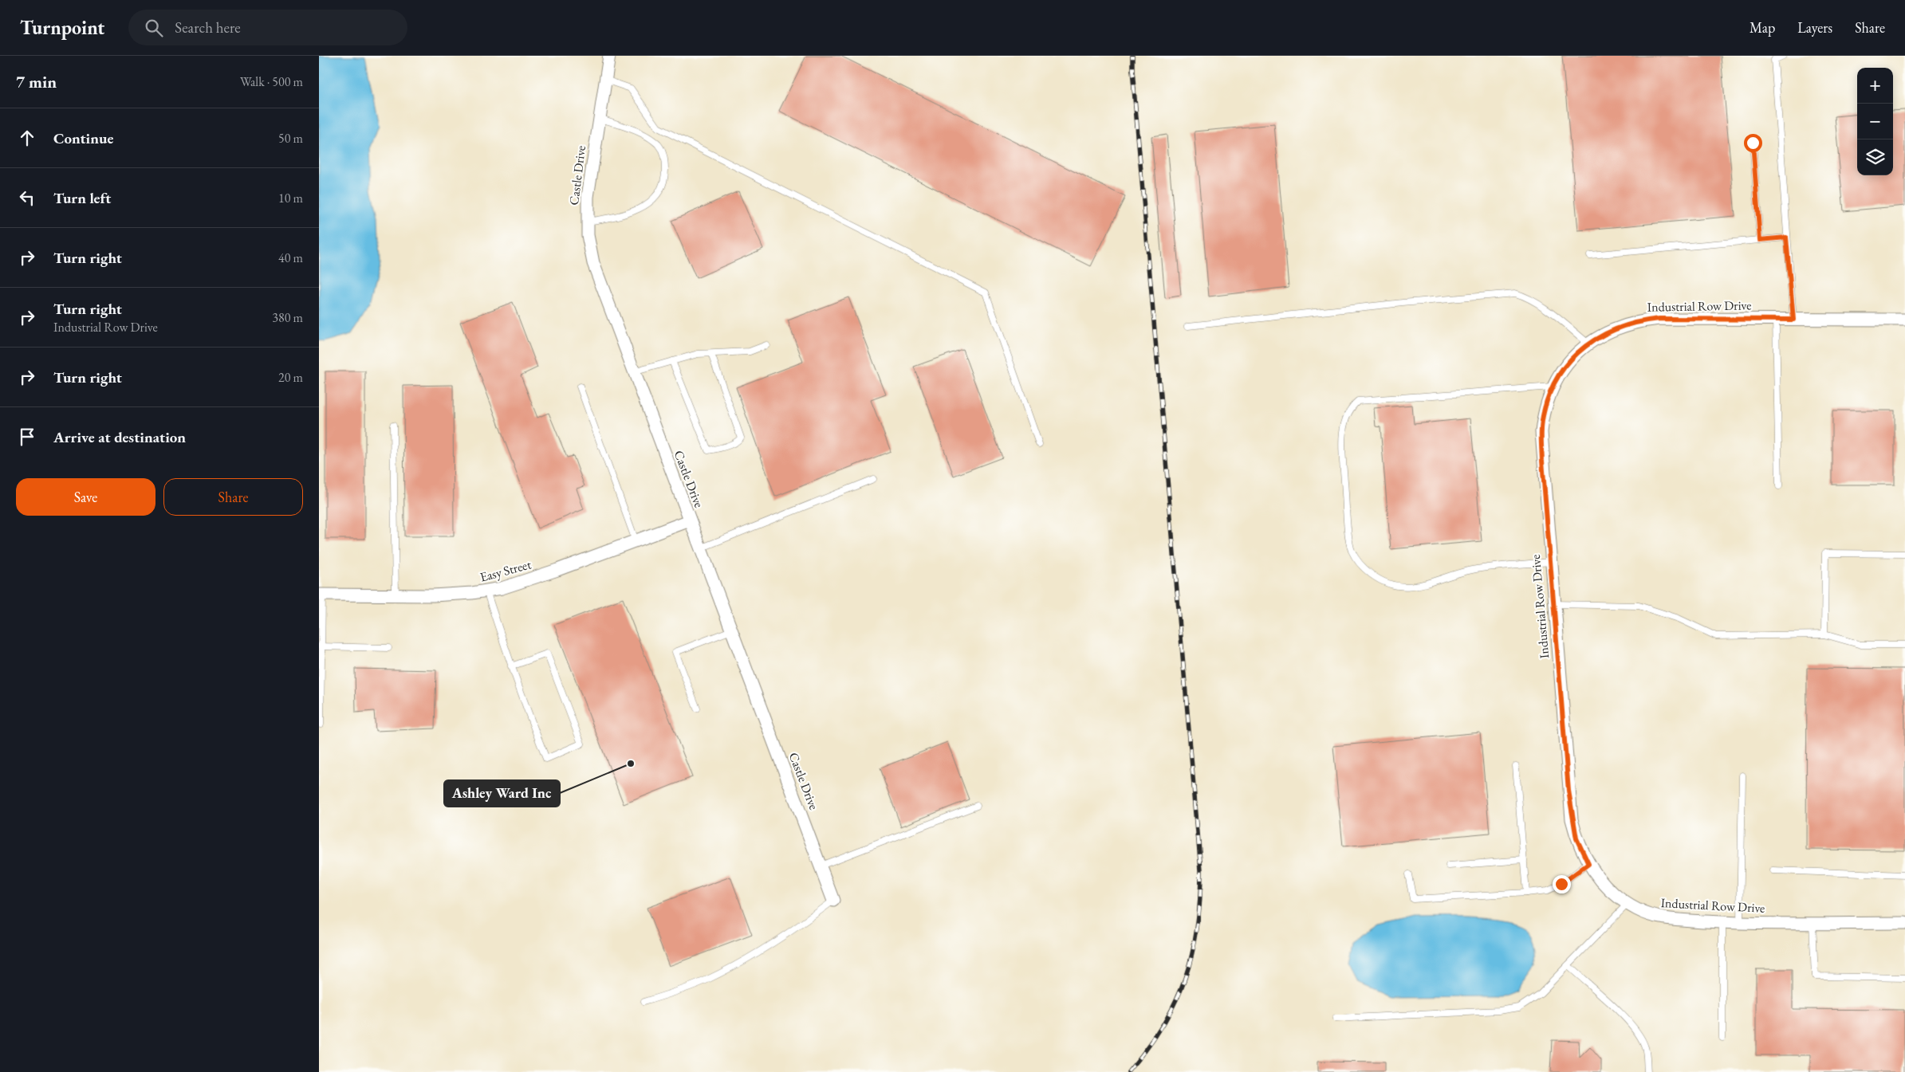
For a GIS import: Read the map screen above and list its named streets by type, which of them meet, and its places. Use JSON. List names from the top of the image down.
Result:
{
  "streets": {
    "street": ["Castle Drive", "Industrial Row Drive", "Easy Street"]
  },
  "crossings": [
    ["Castle Drive", "Easy Street"]
  ],
  "places": ["Ashley Ward Inc"],
  "page": {
    "header": "Turnpoint",
    "search": "Search here",
    "nav": ["Map", "Layers", "Share"],
    "heading": ["7 min", "Walk · 500 m"],
    "map_buttons": ["+", "−"],
    "list": [
      ["Continue", "50 m"],
      ["Turn left", "10 m"],
      ["Turn right", "40 m"],
      ["Turn right", "Industrial Row Drive", "380 m"],
      ["Turn right", "20 m"],
      "Arrive at destination"
    ],
    "buttons": ["Save", "Share"]
  }
}
